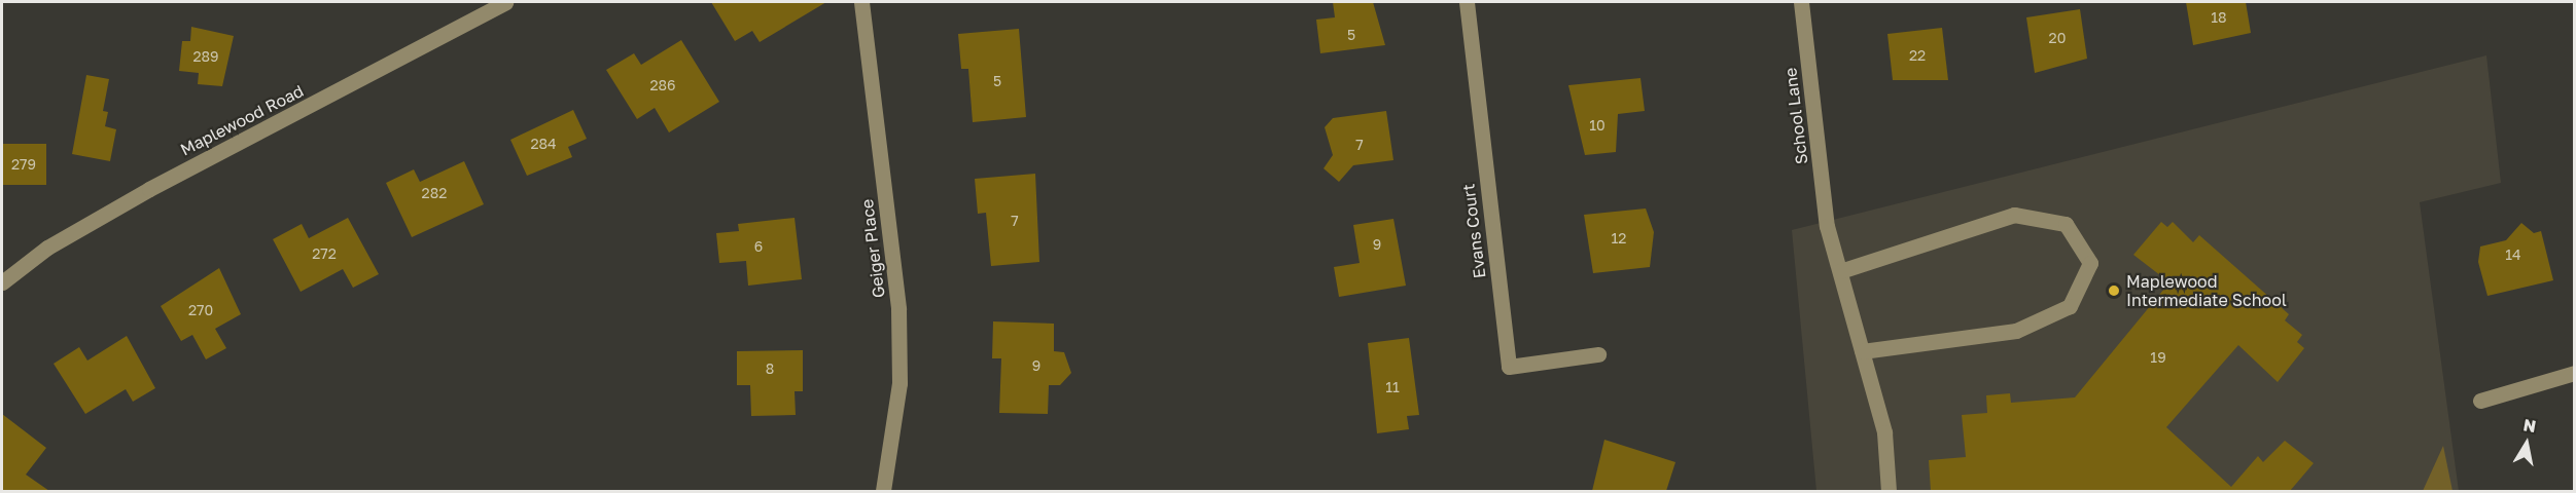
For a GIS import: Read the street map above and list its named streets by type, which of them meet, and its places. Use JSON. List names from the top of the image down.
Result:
{
  "streets": {
    "street": [
      "School Lane",
      "Maplewood Road",
      "Evans Court",
      "Geiger Place"
    ]
  },
  "places": ["Maplewood Intermediate School"],
  "house_numbers": [
    "18",
    "5",
    "20",
    "22",
    "289",
    "5",
    "286",
    "10",
    "284",
    "7",
    "279",
    "282",
    "7",
    "12",
    "9",
    "6",
    "272",
    "14",
    "270",
    "19",
    "9",
    "8",
    "11"
  ],
  "north": "top"
}
